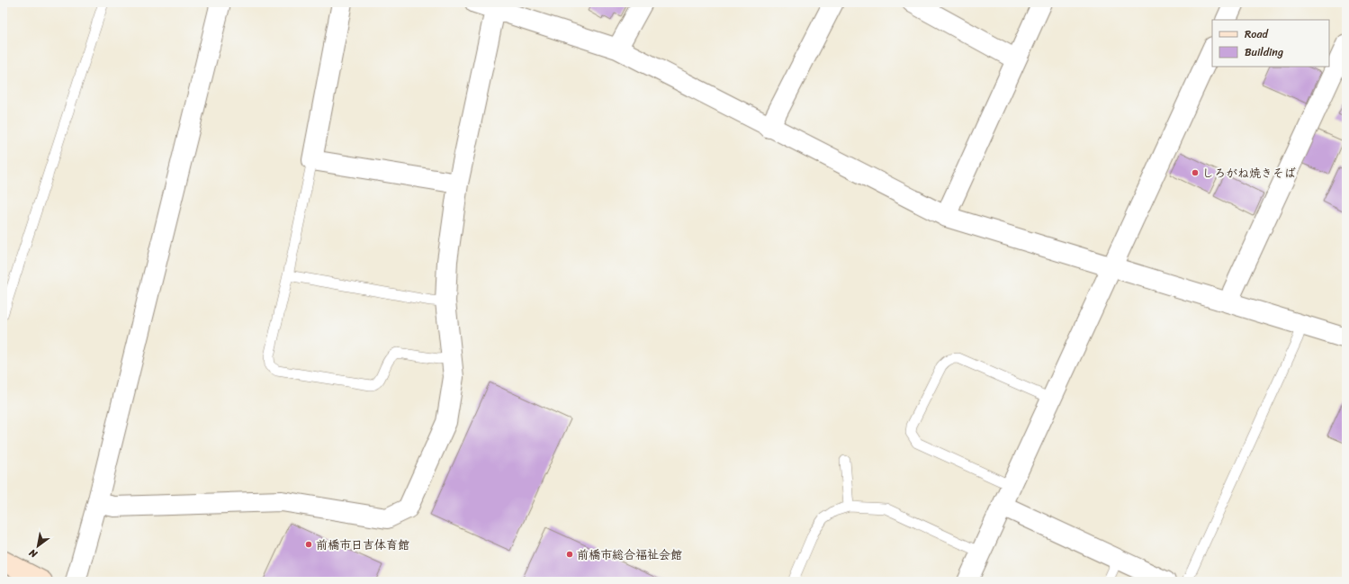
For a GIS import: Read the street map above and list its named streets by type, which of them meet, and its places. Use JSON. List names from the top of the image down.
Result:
{
  "places": ["しろがね焼きそば", "前橋市日吉体育館", "前橋市総合福祉会館"],
  "legend": ["Road", "Building"],
  "north": "bottom left"
}
